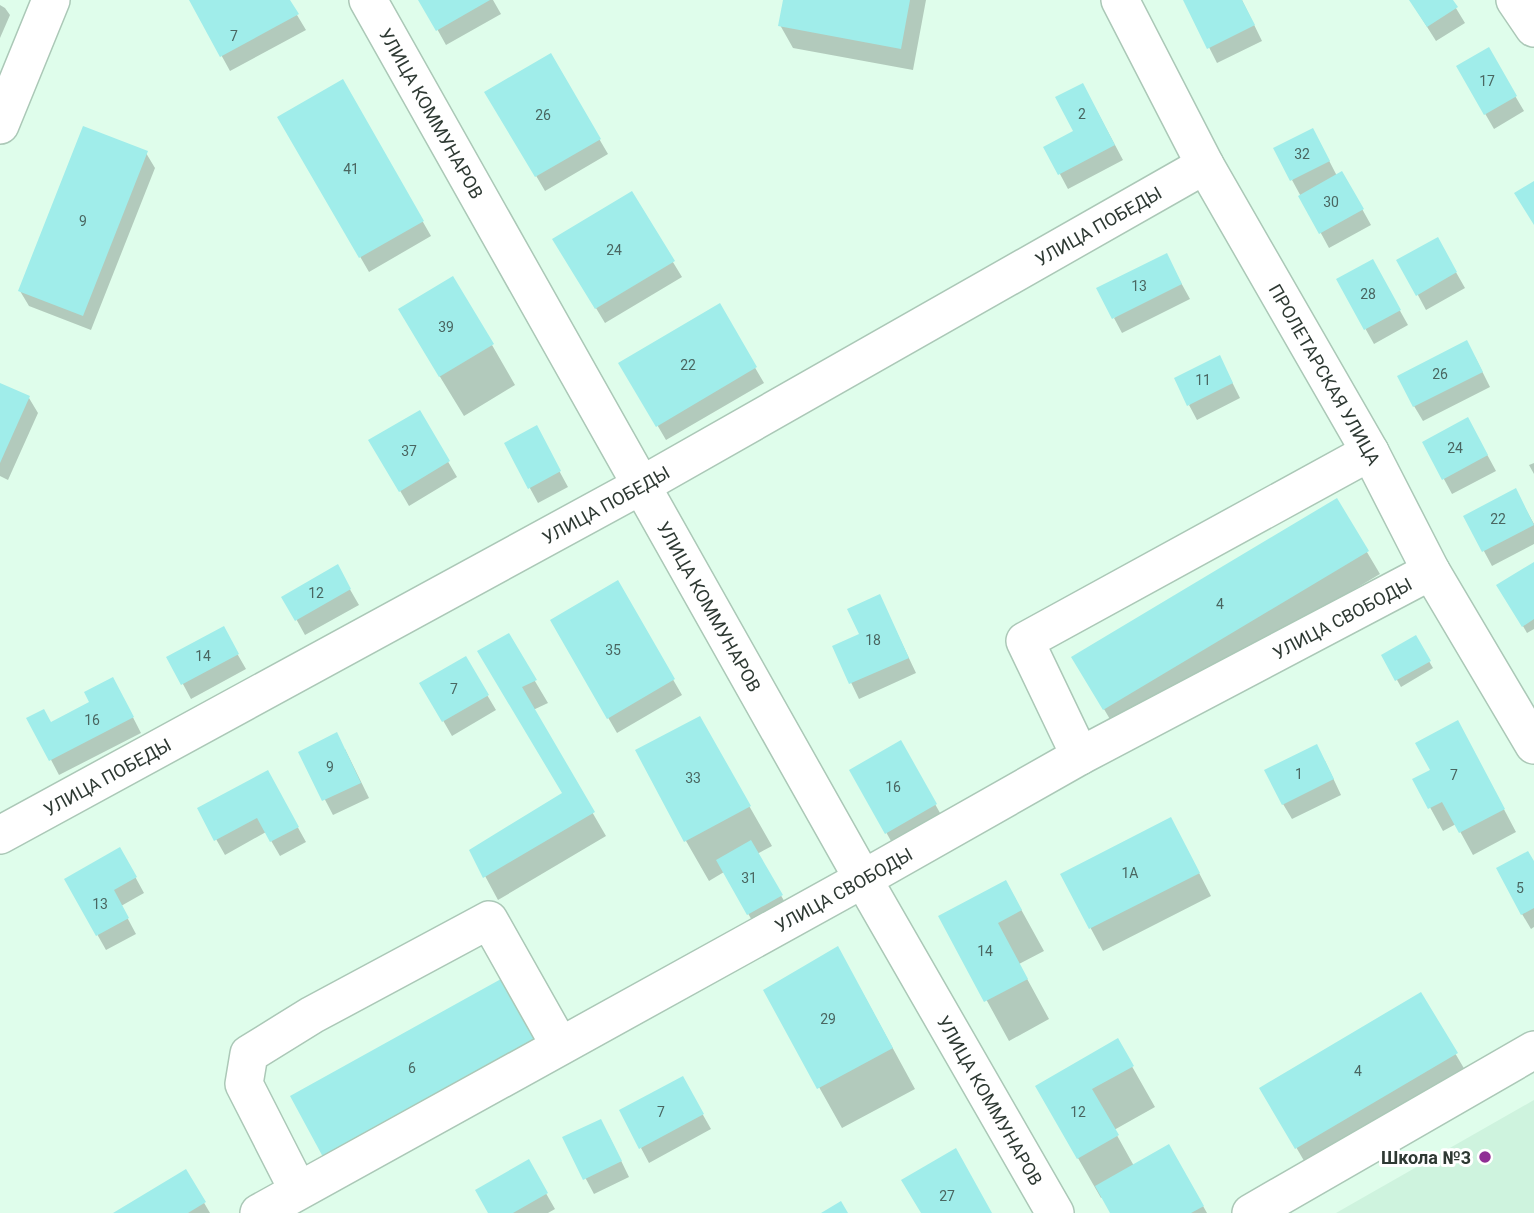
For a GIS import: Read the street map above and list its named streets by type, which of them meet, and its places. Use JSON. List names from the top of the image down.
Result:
{
  "streets": {
    "street": [
      "УЛИЦА КОММУНАРОВ",
      "УЛИЦА ПОБЕДЫ",
      "ПРОЛЕТАРСКАЯ УЛИЦА",
      "УЛИЦА СВОБОДЫ"
    ]
  },
  "crossings": [
    ["УЛИЦА КОММУНАРОВ", "УЛИЦА ПОБЕДЫ"],
    ["УЛИЦА КОММУНАРОВ", "УЛИЦА СВОБОДЫ"],
    ["УЛИЦА ПОБЕДЫ", "ПРОЛЕТАРСКАЯ УЛИЦА"],
    ["ПРОЛЕТАРСКАЯ УЛИЦА", "УЛИЦА СВОБОДЫ"]
  ],
  "places": ["Школа №3"],
  "house_numbers": [
    "7",
    "17",
    "2",
    "26",
    "32",
    "41",
    "30",
    "9",
    "24",
    "13",
    "28",
    "39",
    "22",
    "26",
    "11",
    "24",
    "37",
    "22",
    "12",
    "4",
    "18",
    "35",
    "14",
    "7",
    "16",
    "9",
    "1",
    "7",
    "33",
    "16",
    "1А",
    "31",
    "5",
    "13",
    "14",
    "29",
    "6",
    "4",
    "7",
    "12",
    "27"
  ]
}
